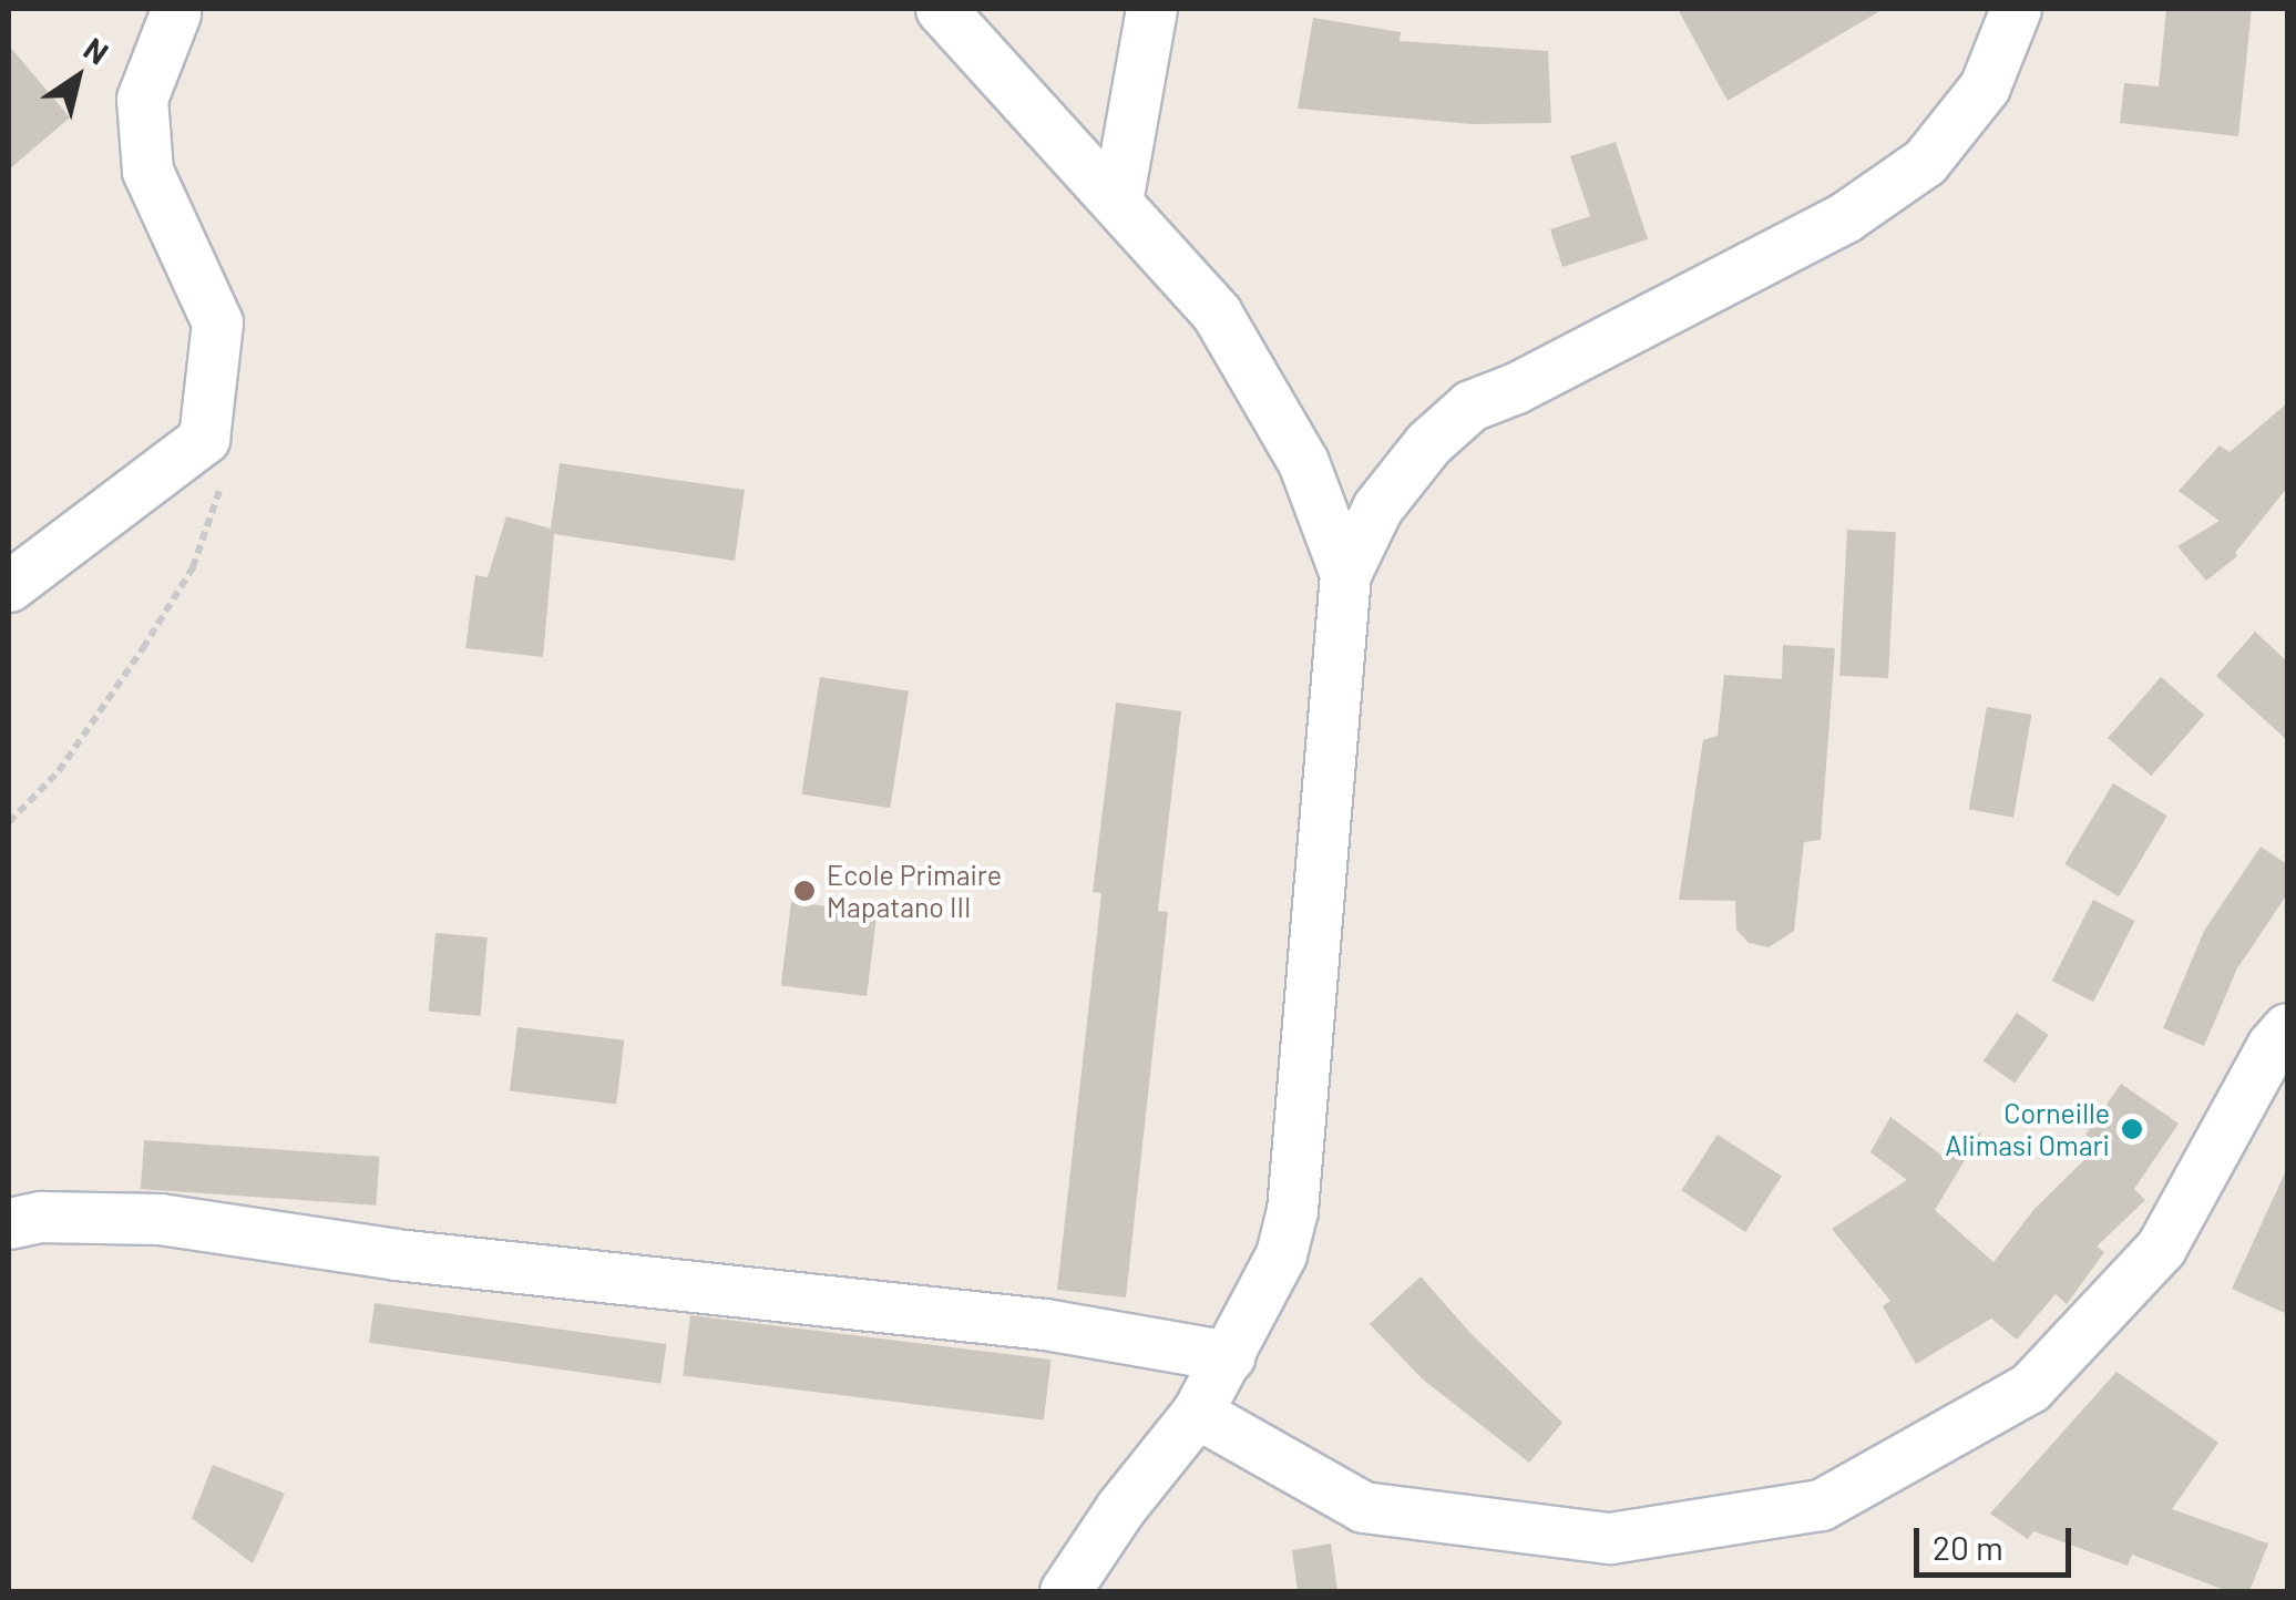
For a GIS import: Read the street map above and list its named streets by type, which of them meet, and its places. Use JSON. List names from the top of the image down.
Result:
{
  "places": ["Ecole Primaire Mapatano III", "Corneille Alimasi Omari"],
  "scale_bar": "20 m",
  "north": "top right"
}
